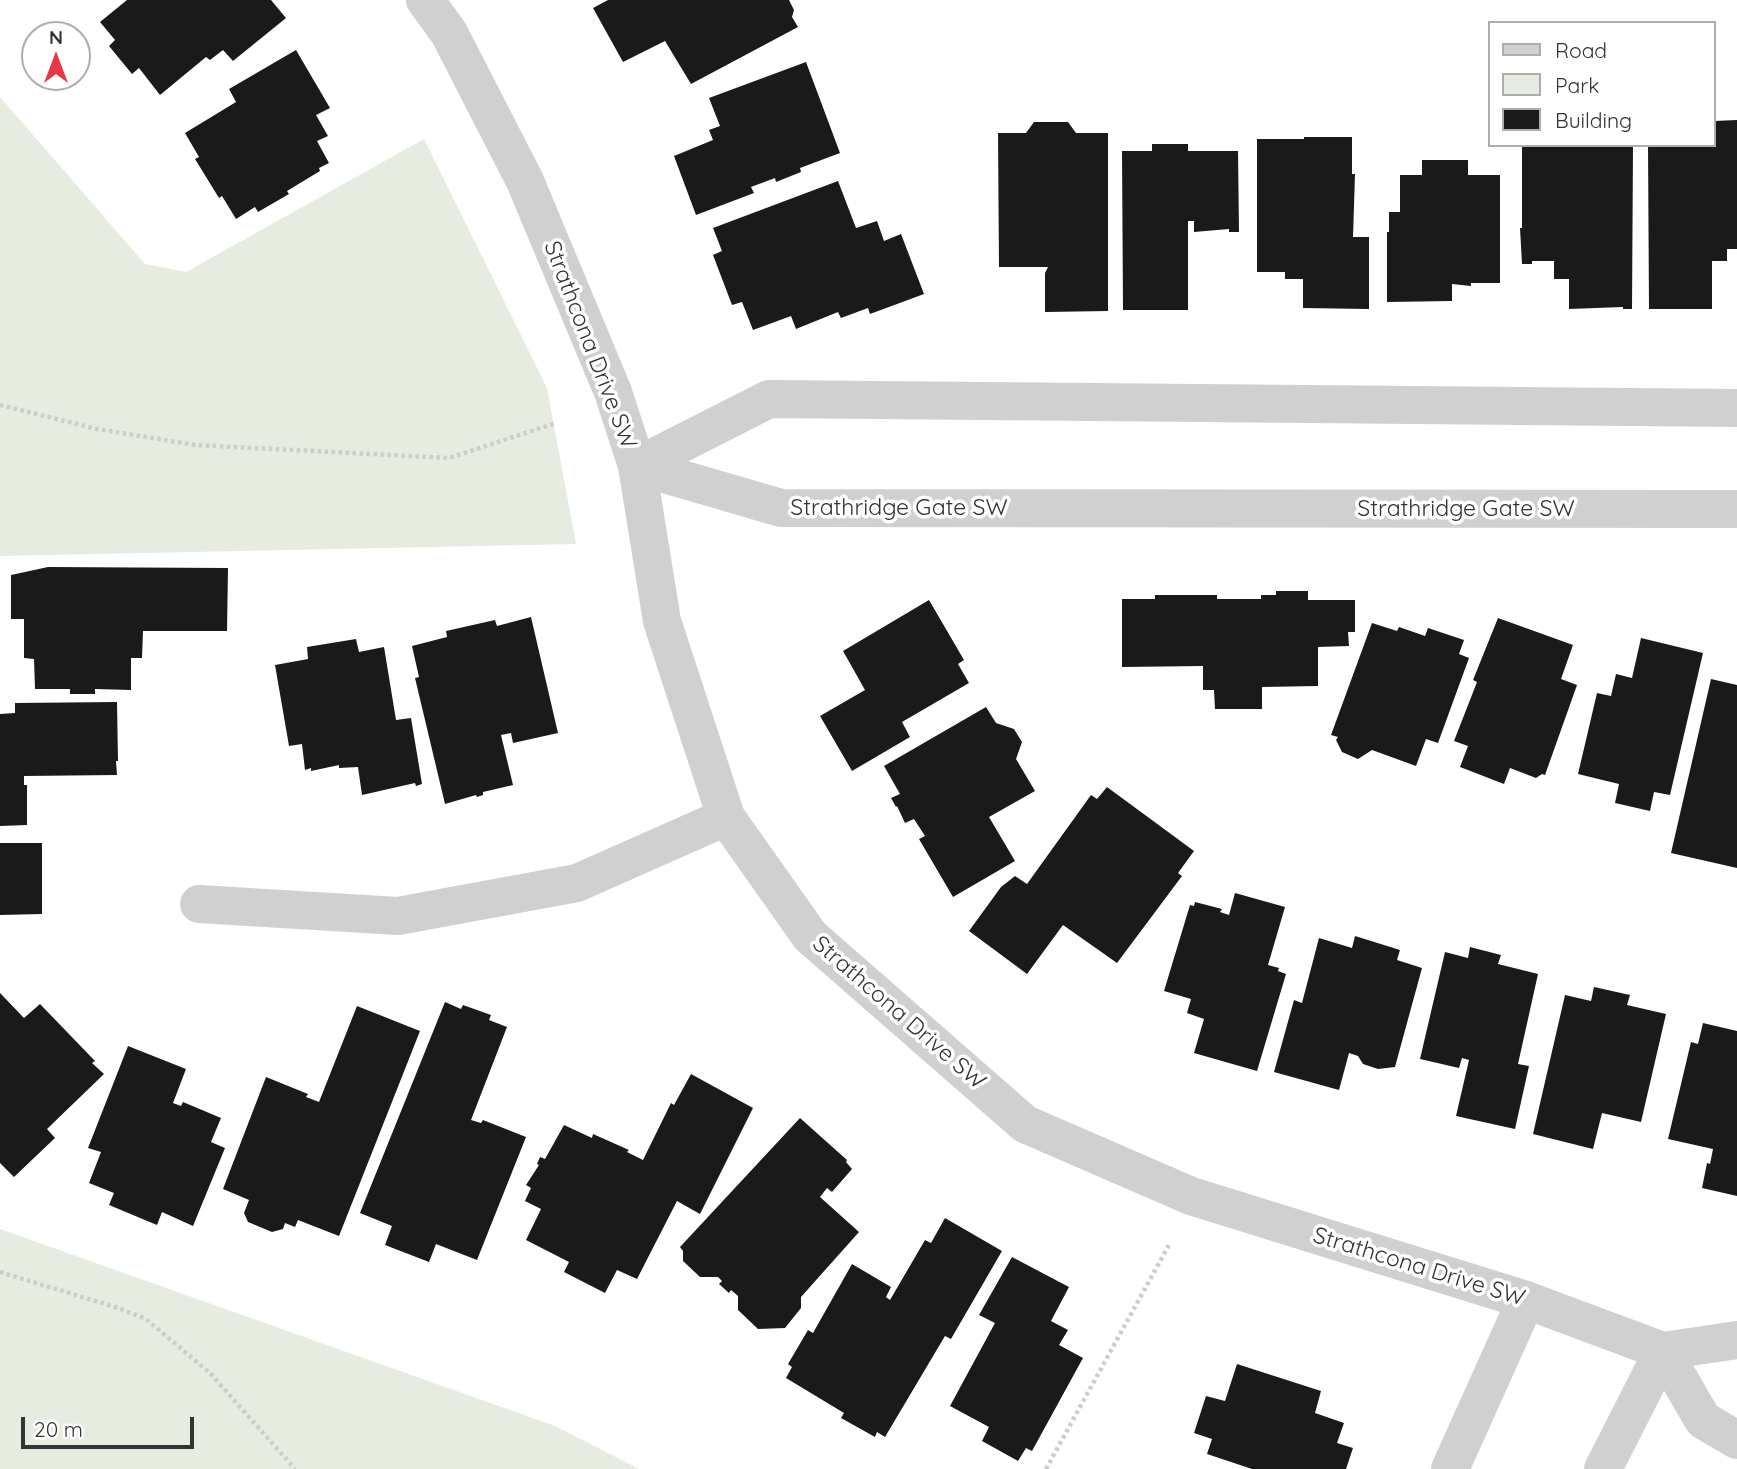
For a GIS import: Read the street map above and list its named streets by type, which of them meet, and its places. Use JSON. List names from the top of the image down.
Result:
{
  "streets": {
    "street": ["Strathcona Drive SW", "Strathridge Gate SW"]
  },
  "crossings": [
    ["Strathcona Drive SW", "Strathridge Gate SW"]
  ],
  "legend": ["Road", "Park", "Building"],
  "scale_bar": "20 m",
  "north": "top"
}
